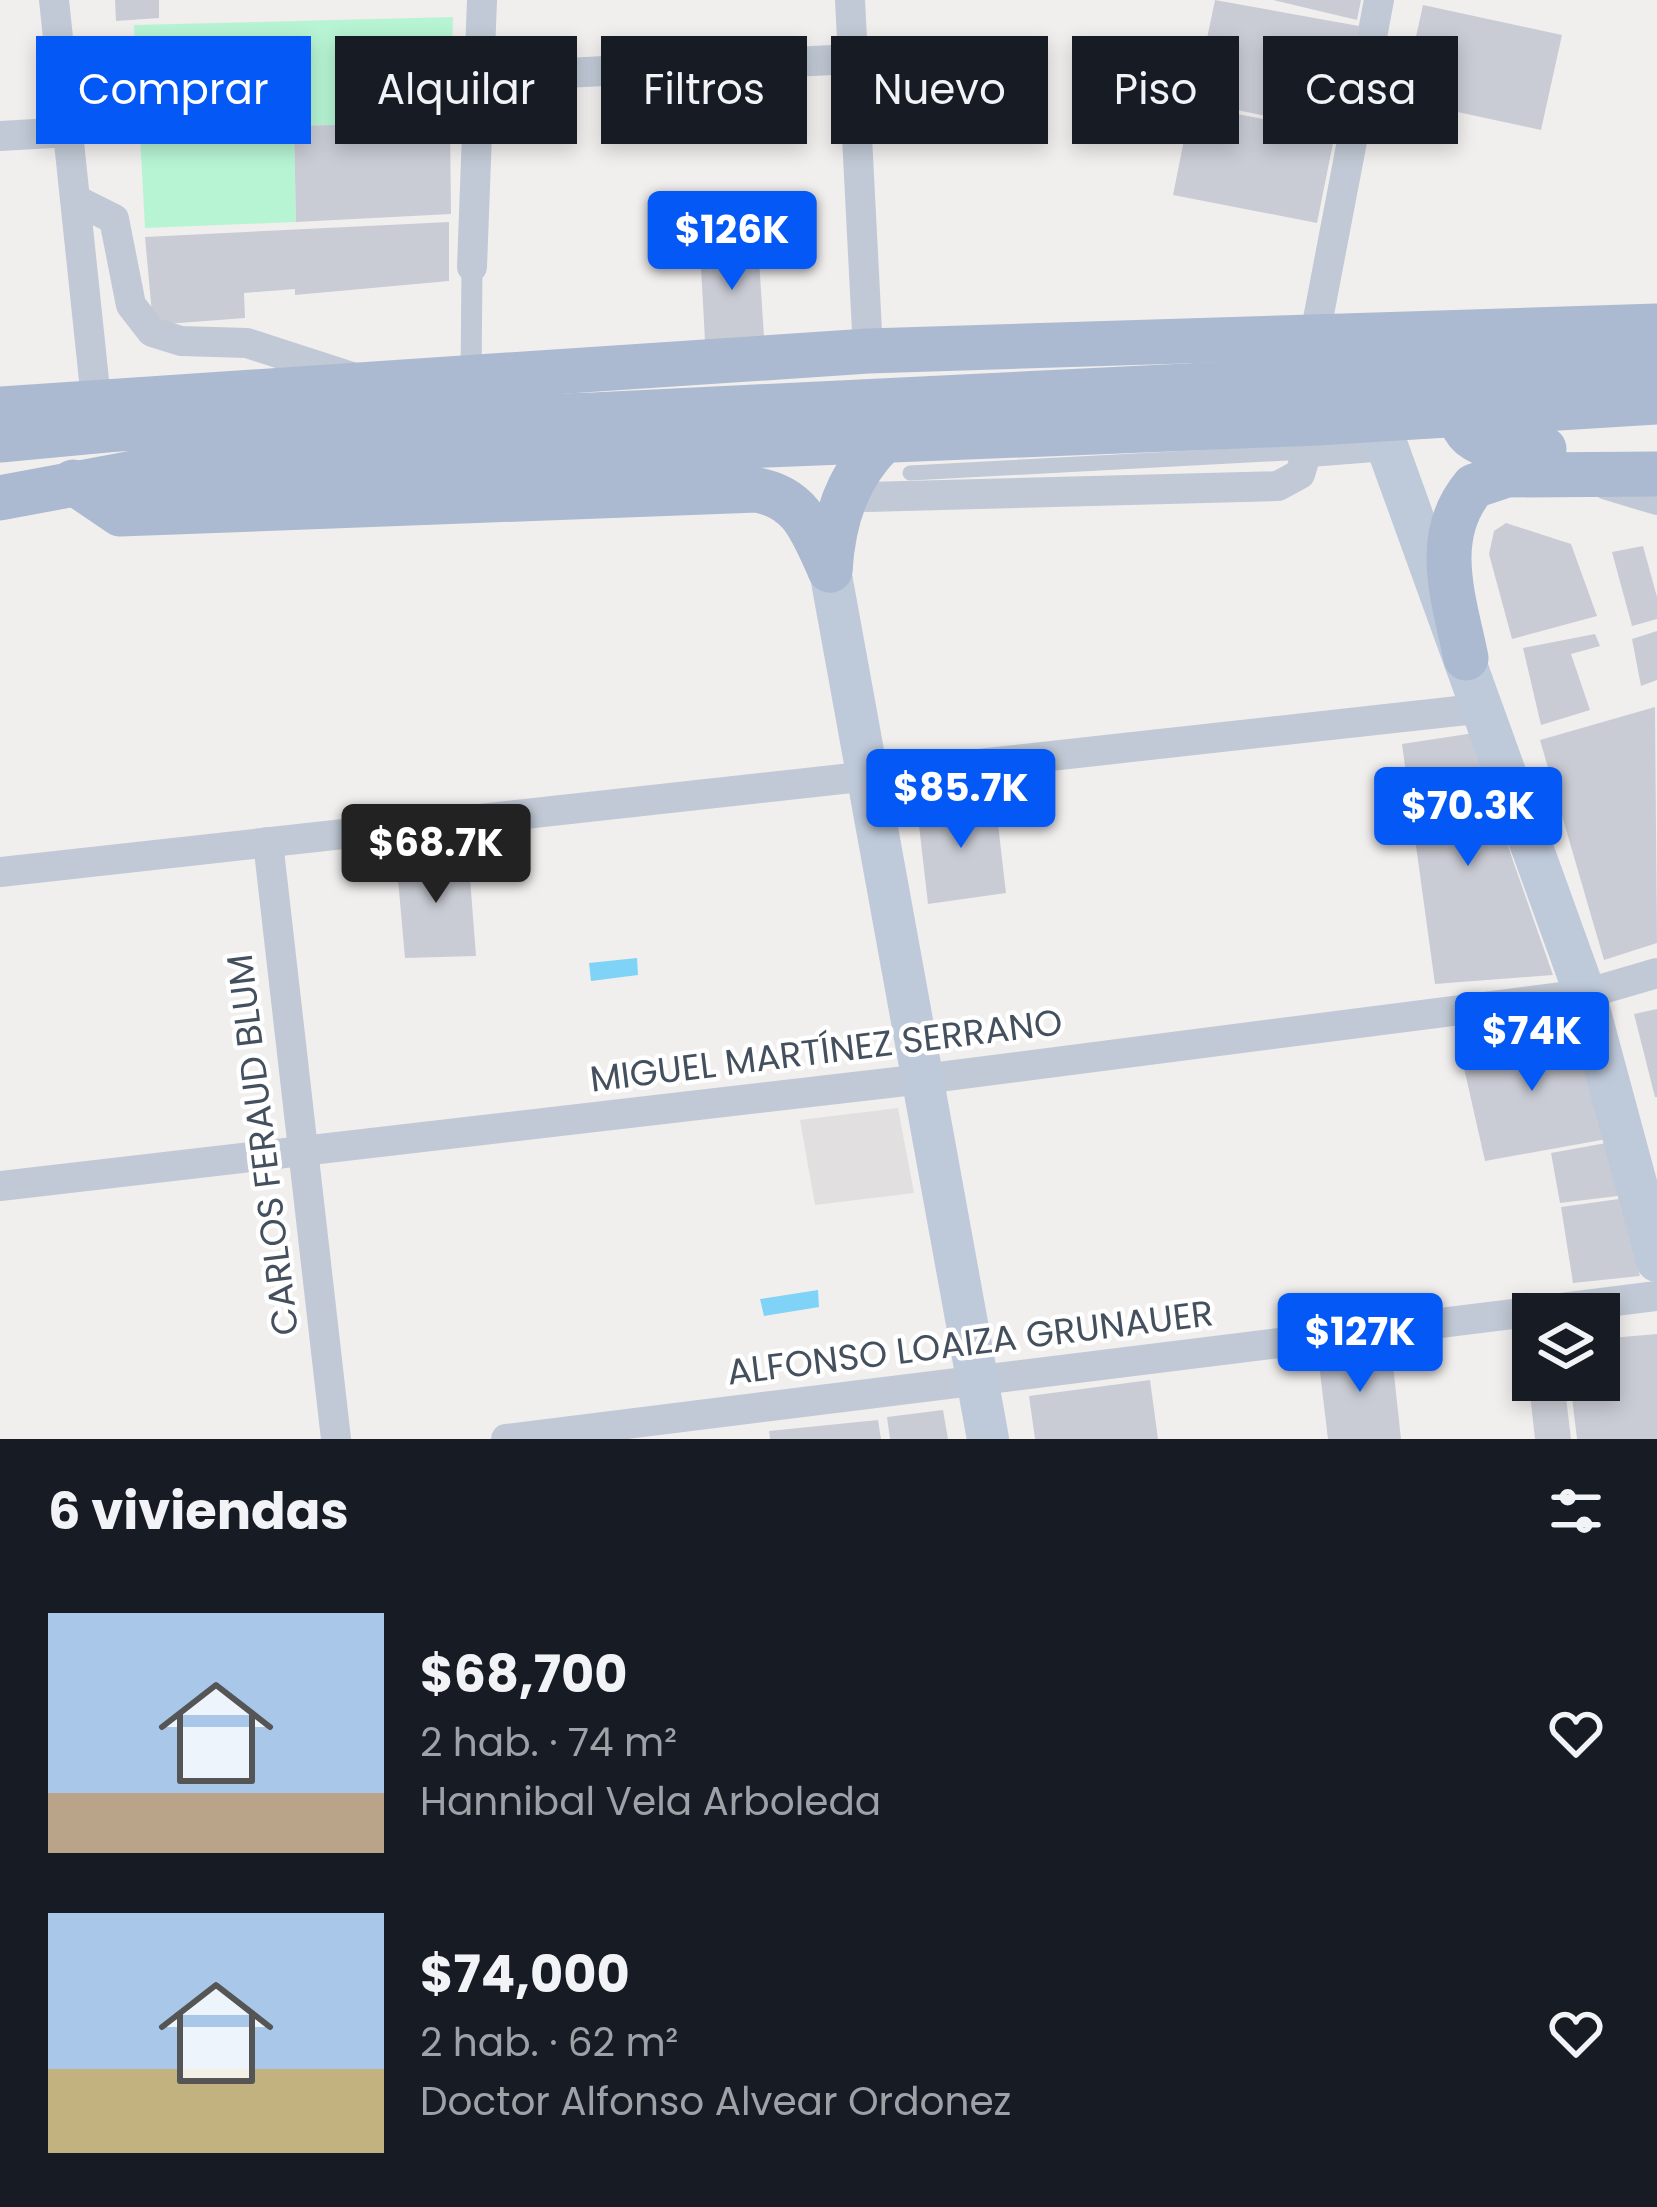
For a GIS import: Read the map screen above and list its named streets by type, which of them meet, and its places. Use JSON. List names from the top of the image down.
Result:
{
  "streets": {
    "street": ["MIGUEL MARTÍNEZ SERRANO", "CARLOS FERAUD BLUM", "ALFONSO LOAIZA GRUNAUER"]
  },
  "crossings": [
    ["MIGUEL MARTÍNEZ SERRANO", "CARLOS FERAUD BLUM"]
  ],
  "page": {
    "chip": [
      "Comprar",
      "Alquilar",
      "Filtros",
      "Nuevo",
      "Piso",
      "Casa"
    ],
    "price": [
      "$126K",
      "$85.7K",
      "$70.3K",
      "$68.7K",
      "$74K",
      "$127K"
    ],
    "heading": "6 viviendas",
    "list": [
      {
        "name": "$68,700",
        "note": "2 hab. · 74 m² · Hannibal Vela Arboleda"
      },
      {
        "name": "$74,000",
        "note": "2 hab. · 62 m² · Doctor Alfonso Alvear Ordonez"
      }
    ]
  }
}
